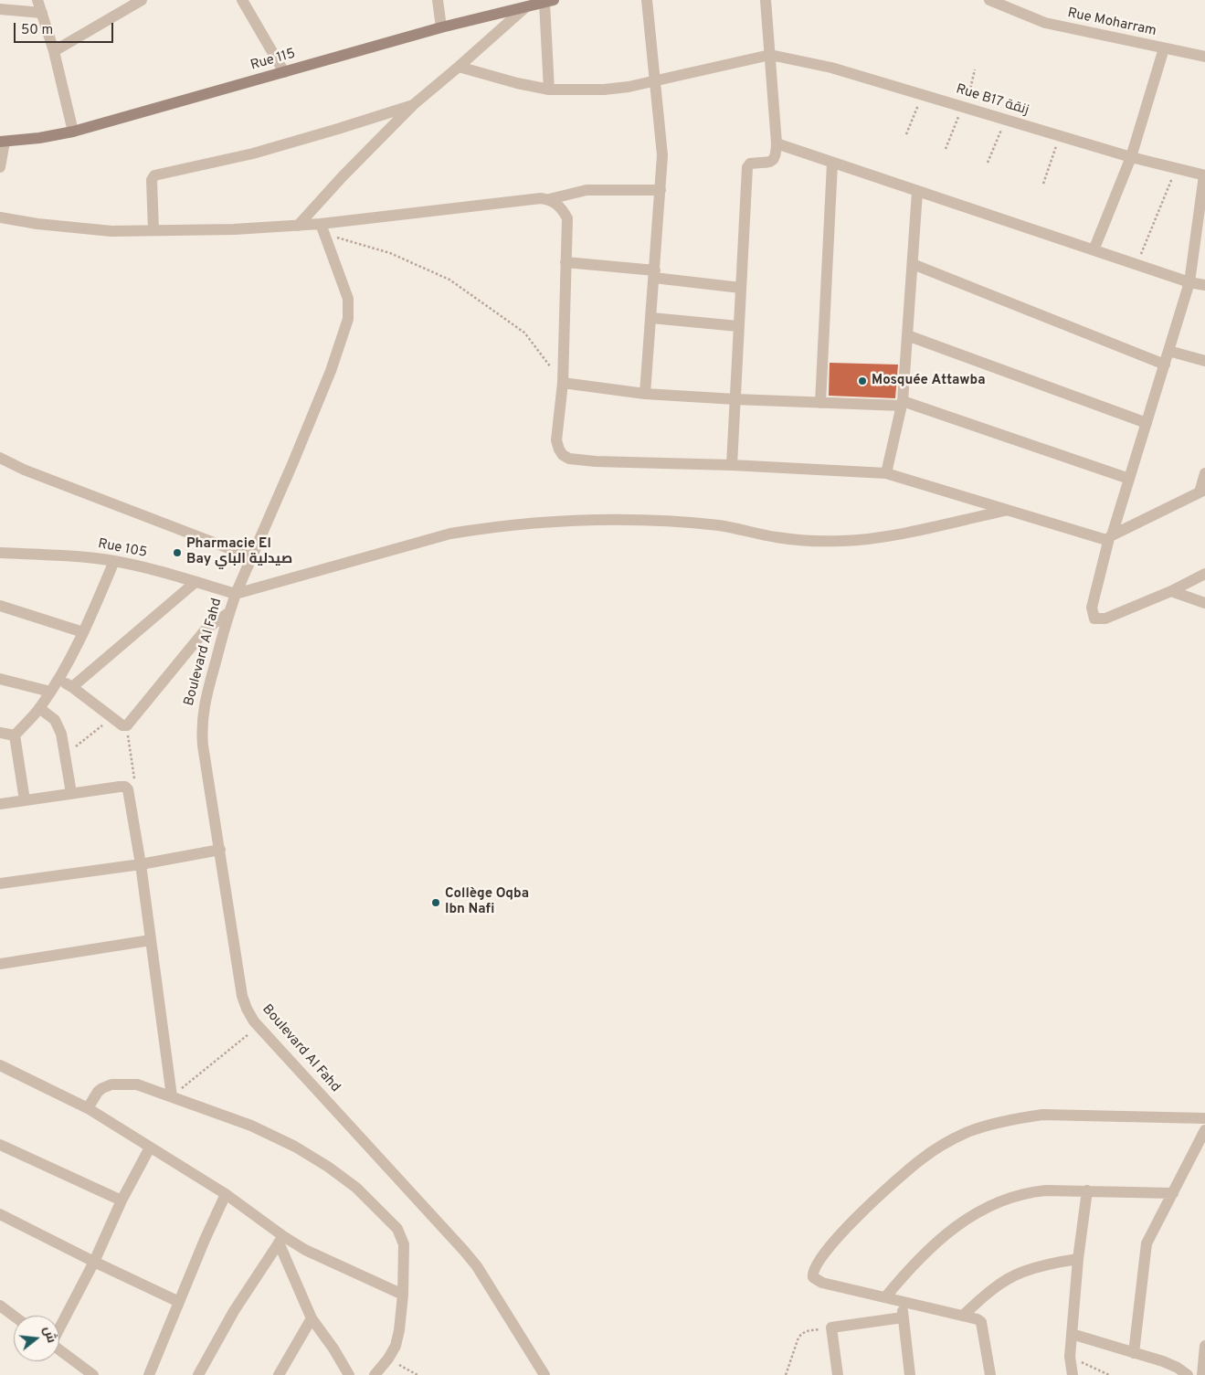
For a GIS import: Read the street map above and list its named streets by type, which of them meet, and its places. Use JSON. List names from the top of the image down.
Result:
{
  "streets": {
    "street": [
      "Rue Moharram",
      "Rue 115",
      "Rue B17 زنقة",
      "Rue 105",
      "Boulevard Al Fahd"
    ]
  },
  "crossings": [
    ["Rue 105", "Boulevard Al Fahd"]
  ],
  "places": ["Mosquée Attawba", "Pharmacie El Bay صيدلية الباي", "Collège Oqba Ibn Nafi"],
  "scale_bar": "50 m",
  "north": "right"
}
